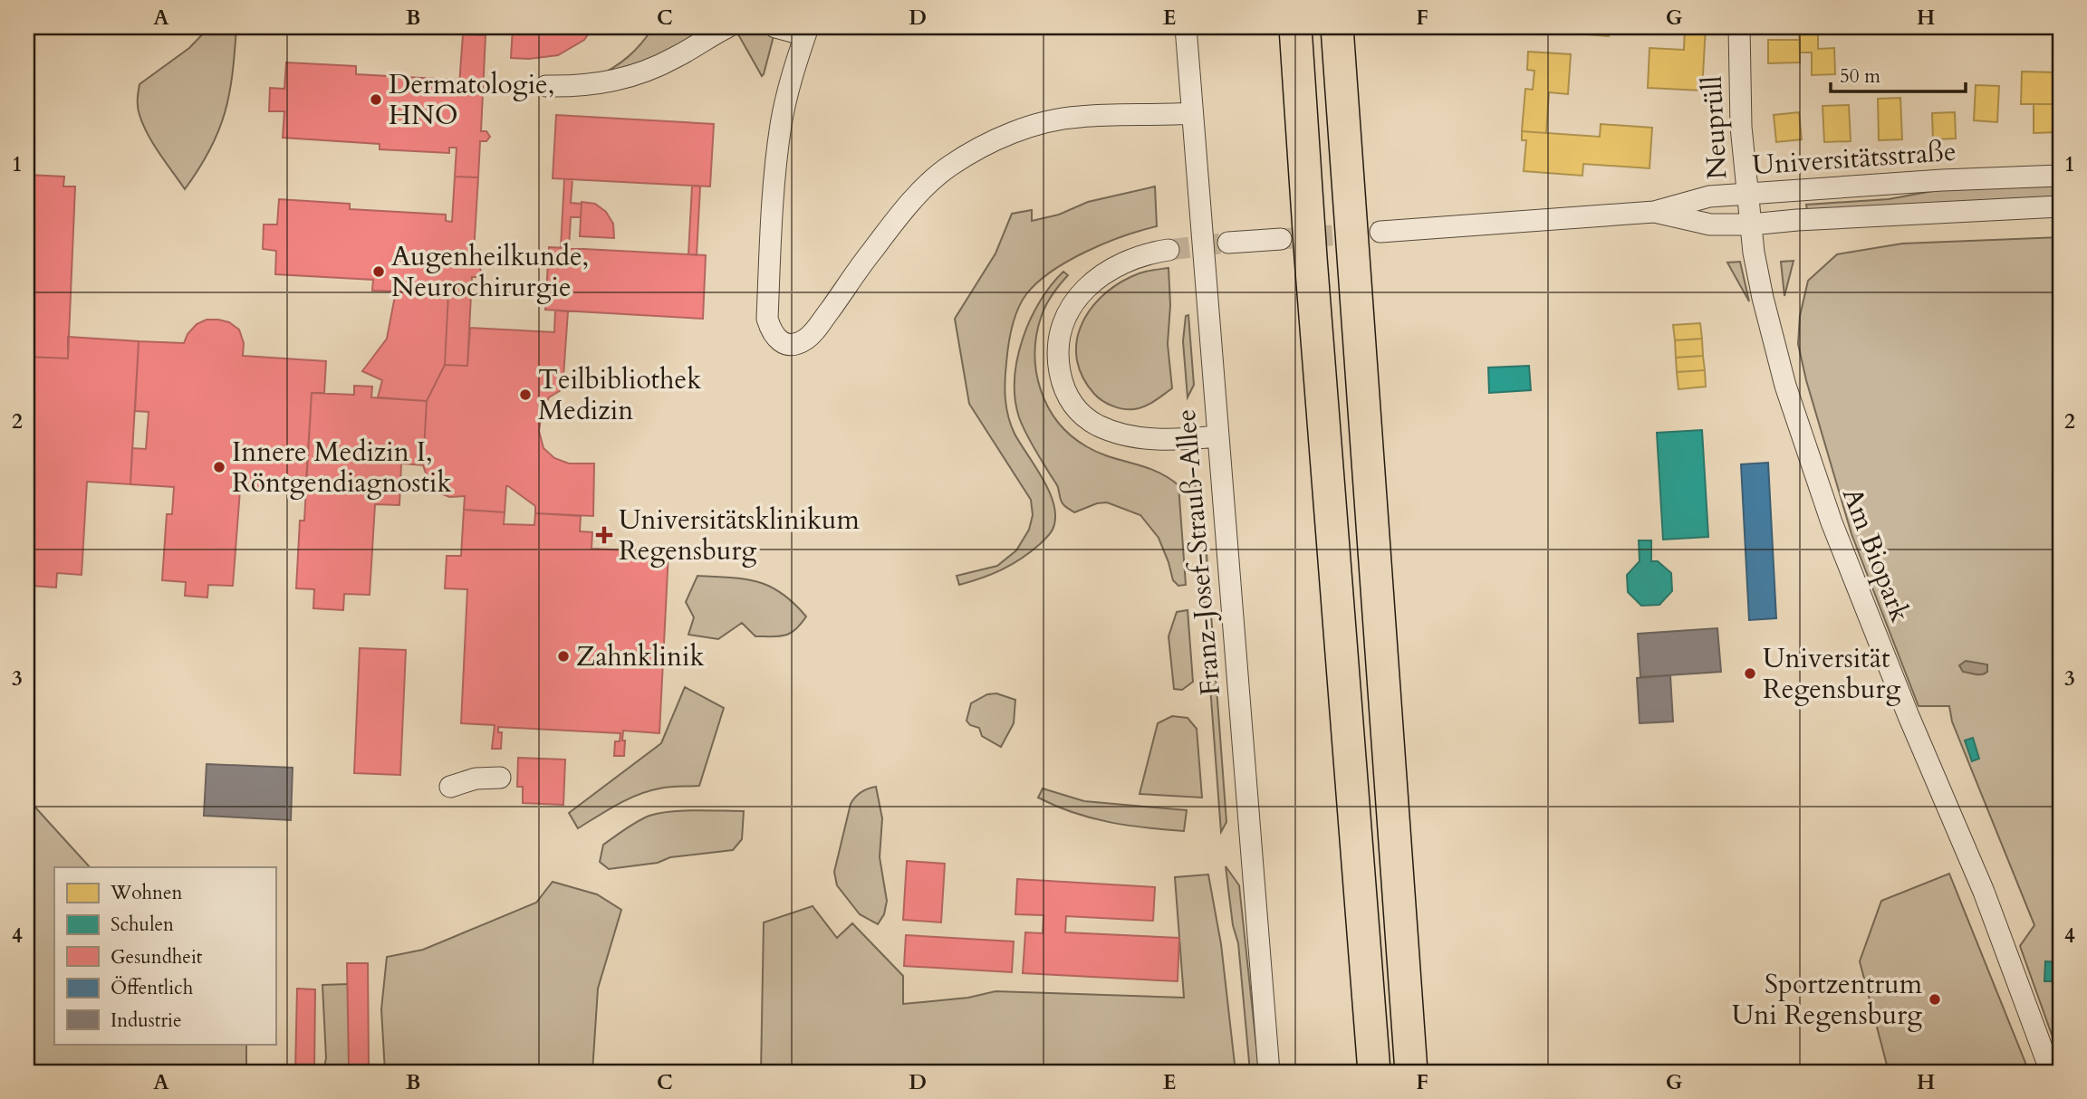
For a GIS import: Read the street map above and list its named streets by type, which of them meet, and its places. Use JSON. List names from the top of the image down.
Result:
{
  "streets": {
    "street": [
      "Neuprüll",
      "Universitätsstraße",
      "Franz-Josef-Strauß-Allee",
      "Am Biopark"
    ]
  },
  "crossings": [
    ["Neuprüll", "Universitätsstraße"],
    ["Neuprüll", "Am Biopark"],
    ["Universitätsstraße", "Am Biopark"]
  ],
  "places": {
    "other": [
      "Dermatologie, HNO",
      "Augenheilkunde, Neurochirurgie",
      "Teilbibliothek Medizin",
      "Innere Medizin I, Röntgendiagnostik",
      "Zahnklinik",
      "Universität Regensburg",
      "Sportzentrum Uni Regensburg"
    ],
    "health": ["Universitätsklinikum Regensburg"]
  },
  "legend": [
    "Wohnen",
    "Schulen",
    "Gesundheit",
    "Öffentlich",
    "Industrie"
  ],
  "scale_bar": "50 m",
  "grid": {
    "columns": [
      "A",
      "B",
      "C",
      "D",
      "E",
      "F",
      "G",
      "H"
    ],
    "rows": [
      "1",
      "2",
      "3",
      "4"
    ]
  }
}
